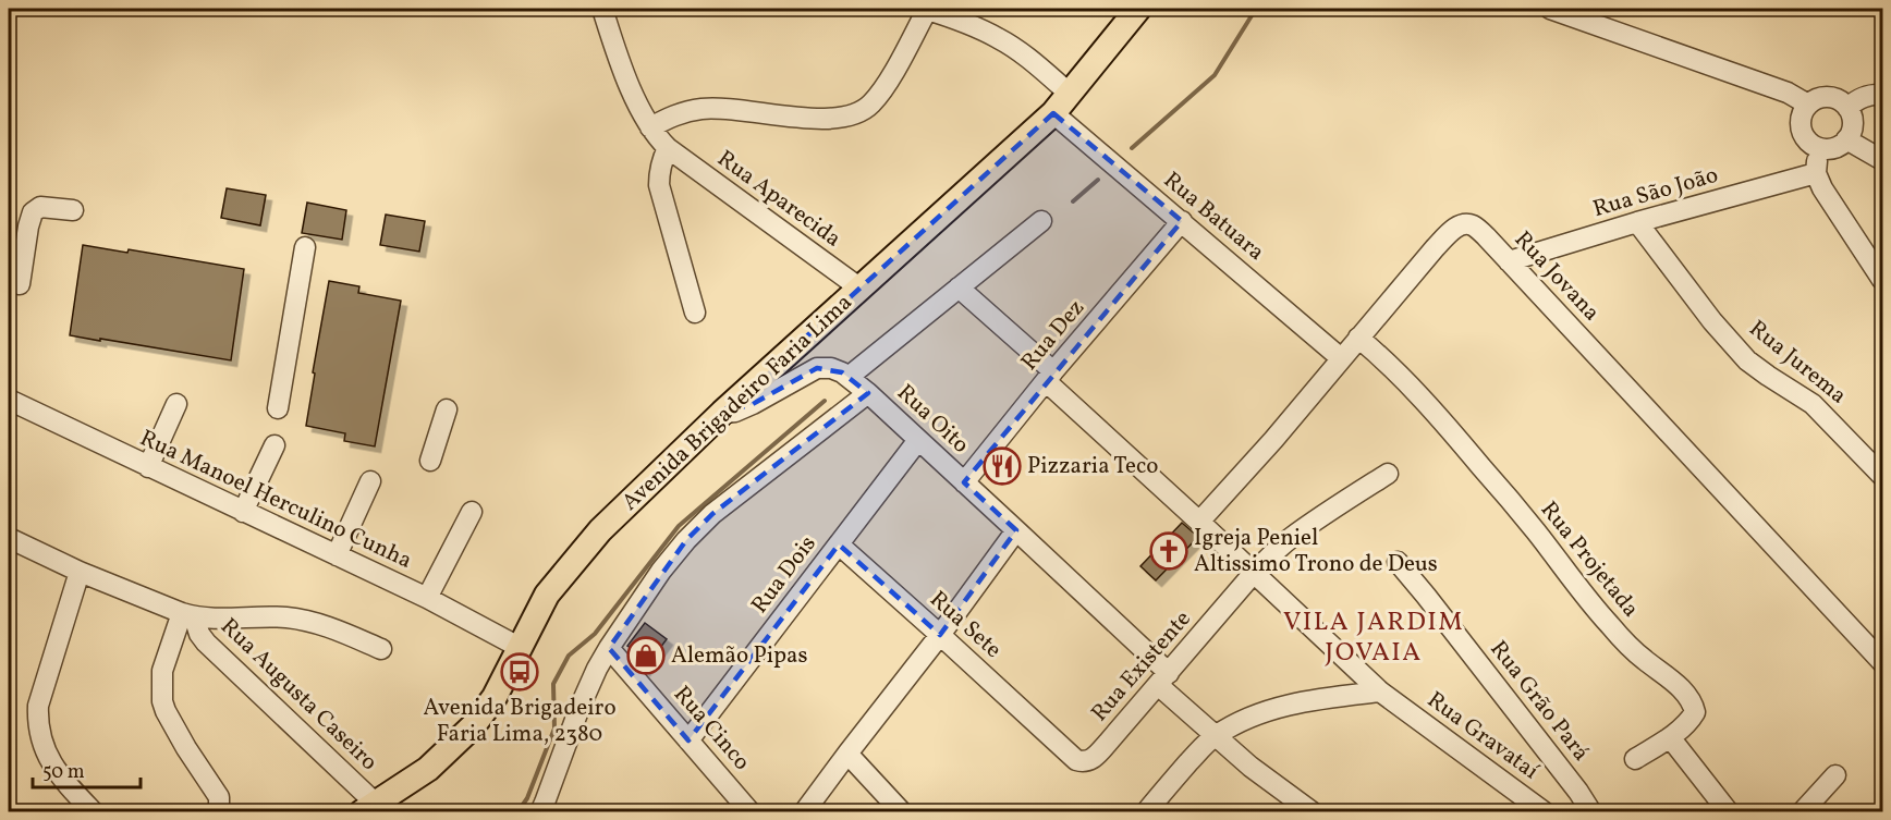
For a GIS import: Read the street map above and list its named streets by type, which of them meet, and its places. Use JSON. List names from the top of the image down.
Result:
{
  "streets": {
    "main road": ["Avenida Brigadeiro Faria Lima"],
    "street": [
      "Rua São João",
      "Rua Aparecida",
      "Rua Batuara",
      "Rua Jovana",
      "Rua Dez",
      "Rua Jurema",
      "Rua Oito",
      "Rua Manoel Herculino Cunha",
      "Rua Projetada",
      "Rua Dois",
      "Rua Sete",
      "Rua Existente",
      "Rua Augusta Caseiro",
      "Rua Grão Pará",
      "Rua Cinco",
      "Rua Gravataí"
    ]
  },
  "crossings": [
    ["Rua São João", "Rua Jovana"],
    ["Rua São João", "Rua Jurema"],
    ["Rua Aparecida", "Avenida Brigadeiro Faria Lima"],
    ["Rua Batuara", "Rua Jovana"],
    ["Rua Batuara", "Rua Dez"],
    ["Rua Batuara", "Avenida Brigadeiro Faria Lima"],
    ["Rua Jovana", "Rua Projetada"],
    ["Rua Jovana", "Rua Gravataí"],
    ["Rua Dez", "Rua Oito"],
    ["Rua Dez", "Rua Gravataí"],
    ["Avenida Brigadeiro Faria Lima", "Rua Oito"],
    ["Avenida Brigadeiro Faria Lima", "Rua Manoel Herculino Cunha"],
    ["Avenida Brigadeiro Faria Lima", "Rua Augusta Caseiro"],
    ["Rua Oito", "Rua Dois"],
    ["Rua Oito", "Rua Existente"],
    ["Rua Dois", "Rua Sete"],
    ["Rua Dois", "Rua Cinco"],
    ["Rua Sete", "Rua Existente"],
    ["Rua Existente", "Rua Gravataí"]
  ],
  "districts": ["VILA JARDIM JOVAIA"],
  "places": {
    "restaurant": ["Pizzaria Teco"],
    "church": ["Igreja Peniel Altissimo Trono de Deus"],
    "shop": ["Alemão Pipas"],
    "bus stop": ["Avenida Brigadeiro Faria Lima, 2380"]
  },
  "scale_bar": "50 m"
}
